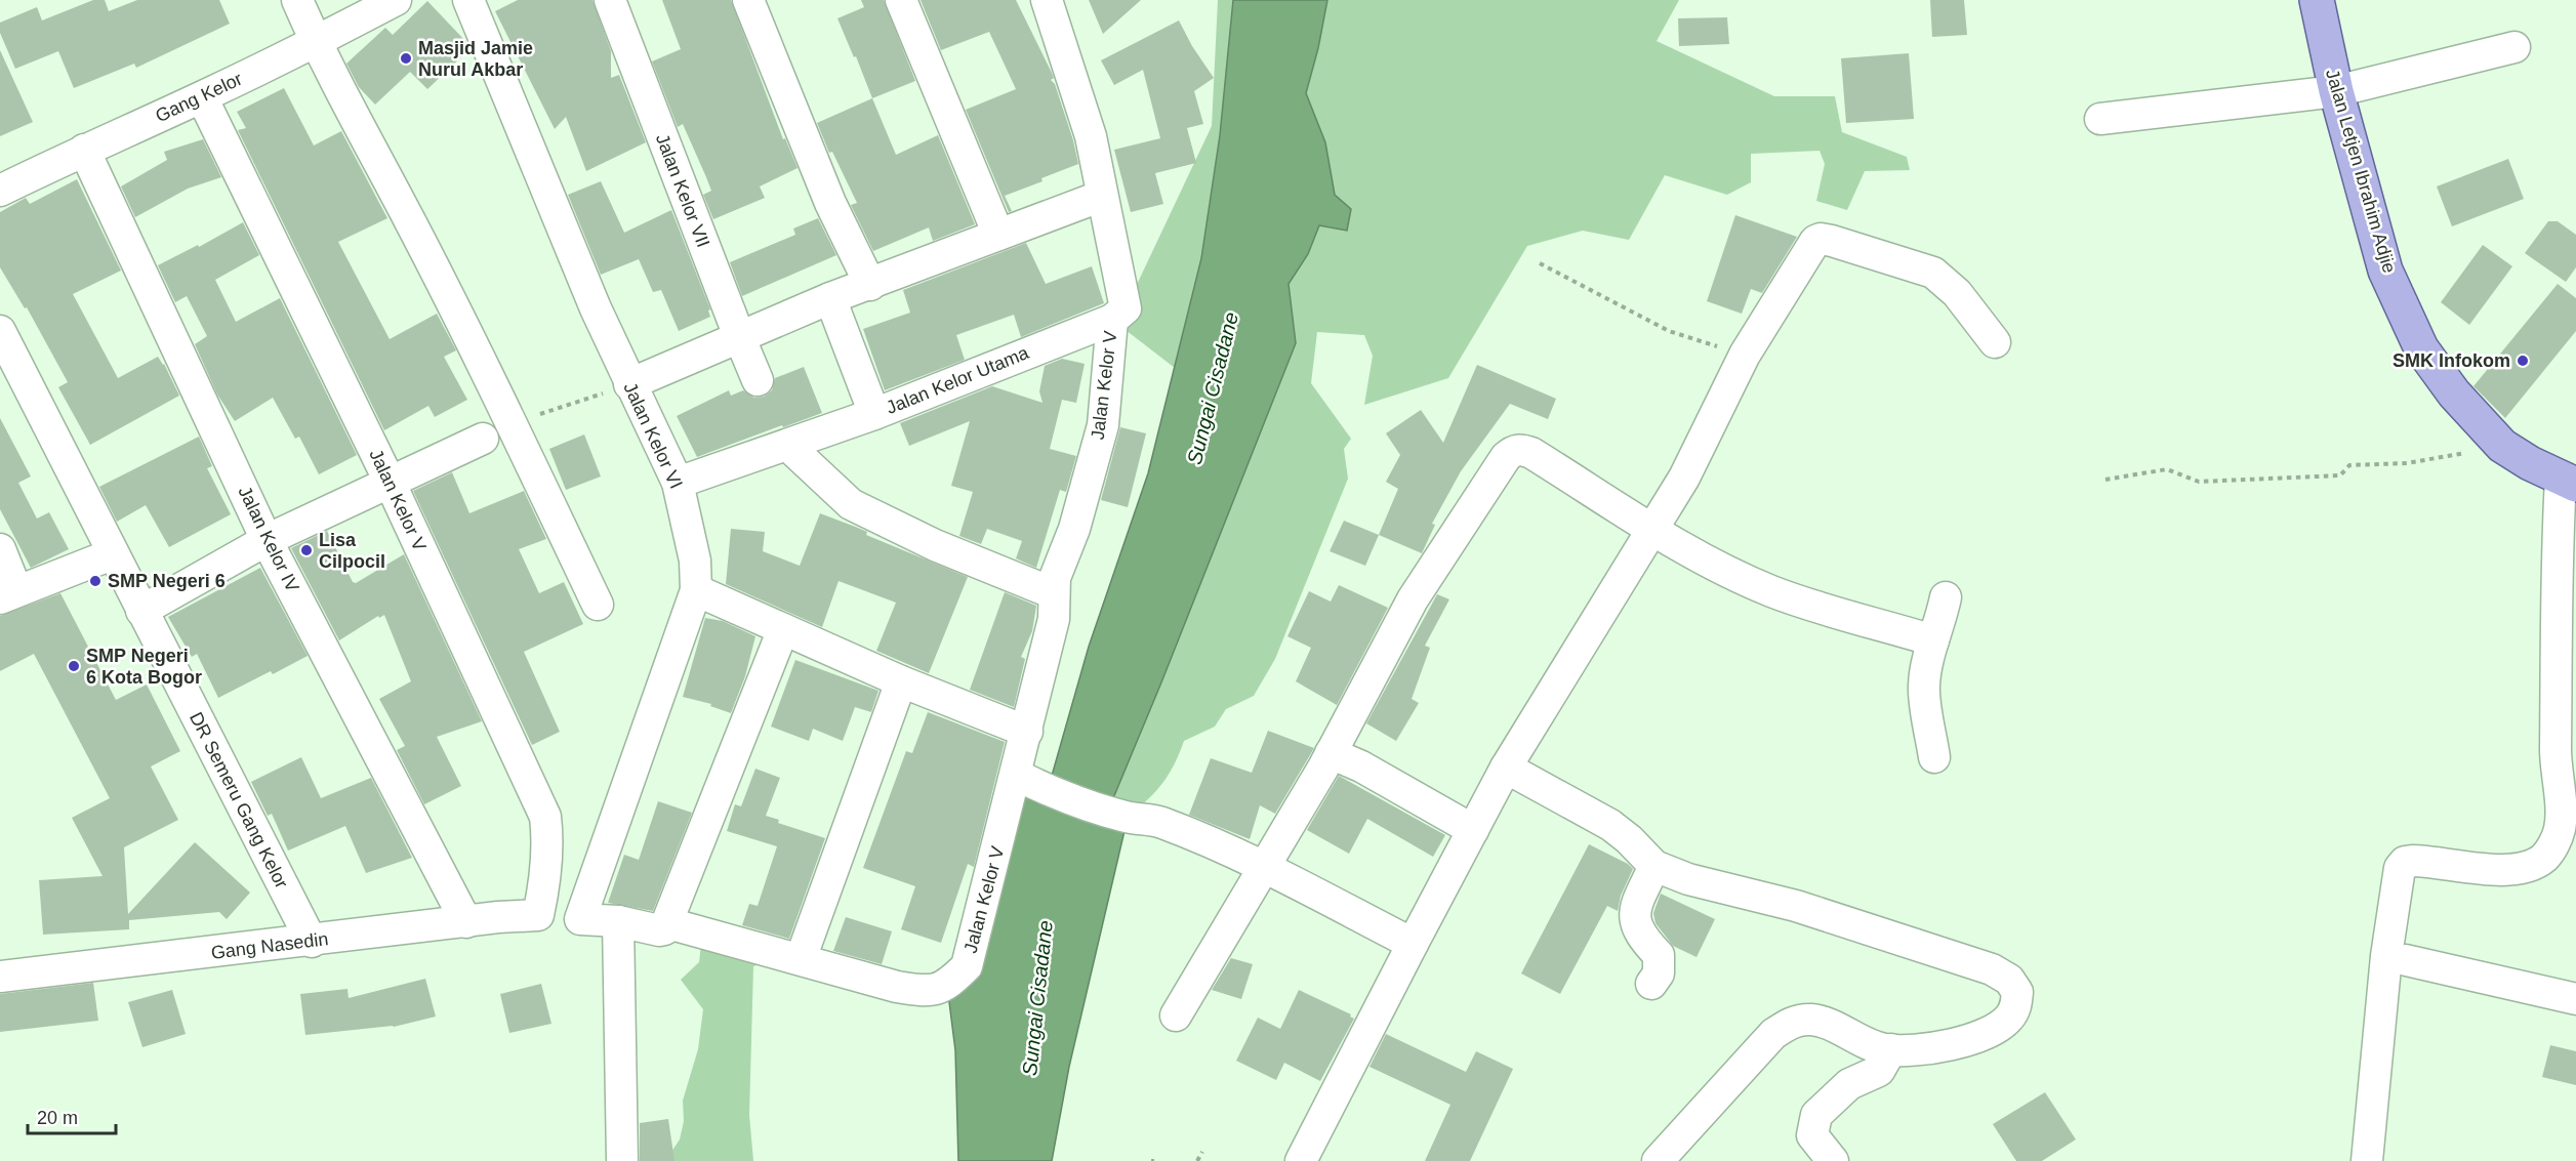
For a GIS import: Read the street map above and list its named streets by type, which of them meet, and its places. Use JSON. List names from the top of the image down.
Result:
{
  "streets": {
    "main road": ["Jalan Letjen Ibrahim Adjie"],
    "street": [
      "Gang Kelor",
      "Jalan Kelor VII",
      "Jalan Kelor Utama",
      "Jalan Kelor V",
      "Jalan Kelor VI",
      "Jalan Kelor IV",
      "DR Semeru Gang Kelor",
      "Gang Nasedin"
    ]
  },
  "crossings": [
    ["Gang Kelor", "Jalan Kelor V"],
    ["Gang Kelor", "Jalan Kelor IV"],
    ["Jalan Kelor Utama", "Jalan Kelor V"],
    ["Jalan Kelor Utama", "Jalan Kelor VI"],
    ["Jalan Kelor V", "Gang Nasedin"],
    ["Jalan Kelor IV", "Gang Nasedin"],
    ["DR Semeru Gang Kelor", "Gang Nasedin"]
  ],
  "water": ["Sungai Cisadane"],
  "places": [
    "Masjid Jamie Nurul Akbar",
    "SMK Infokom",
    "Lisa Cilpocil",
    "SMP Negeri 6",
    "SMP Negeri 6 Kota Bogor"
  ],
  "scale_bar": "20 m"
}
